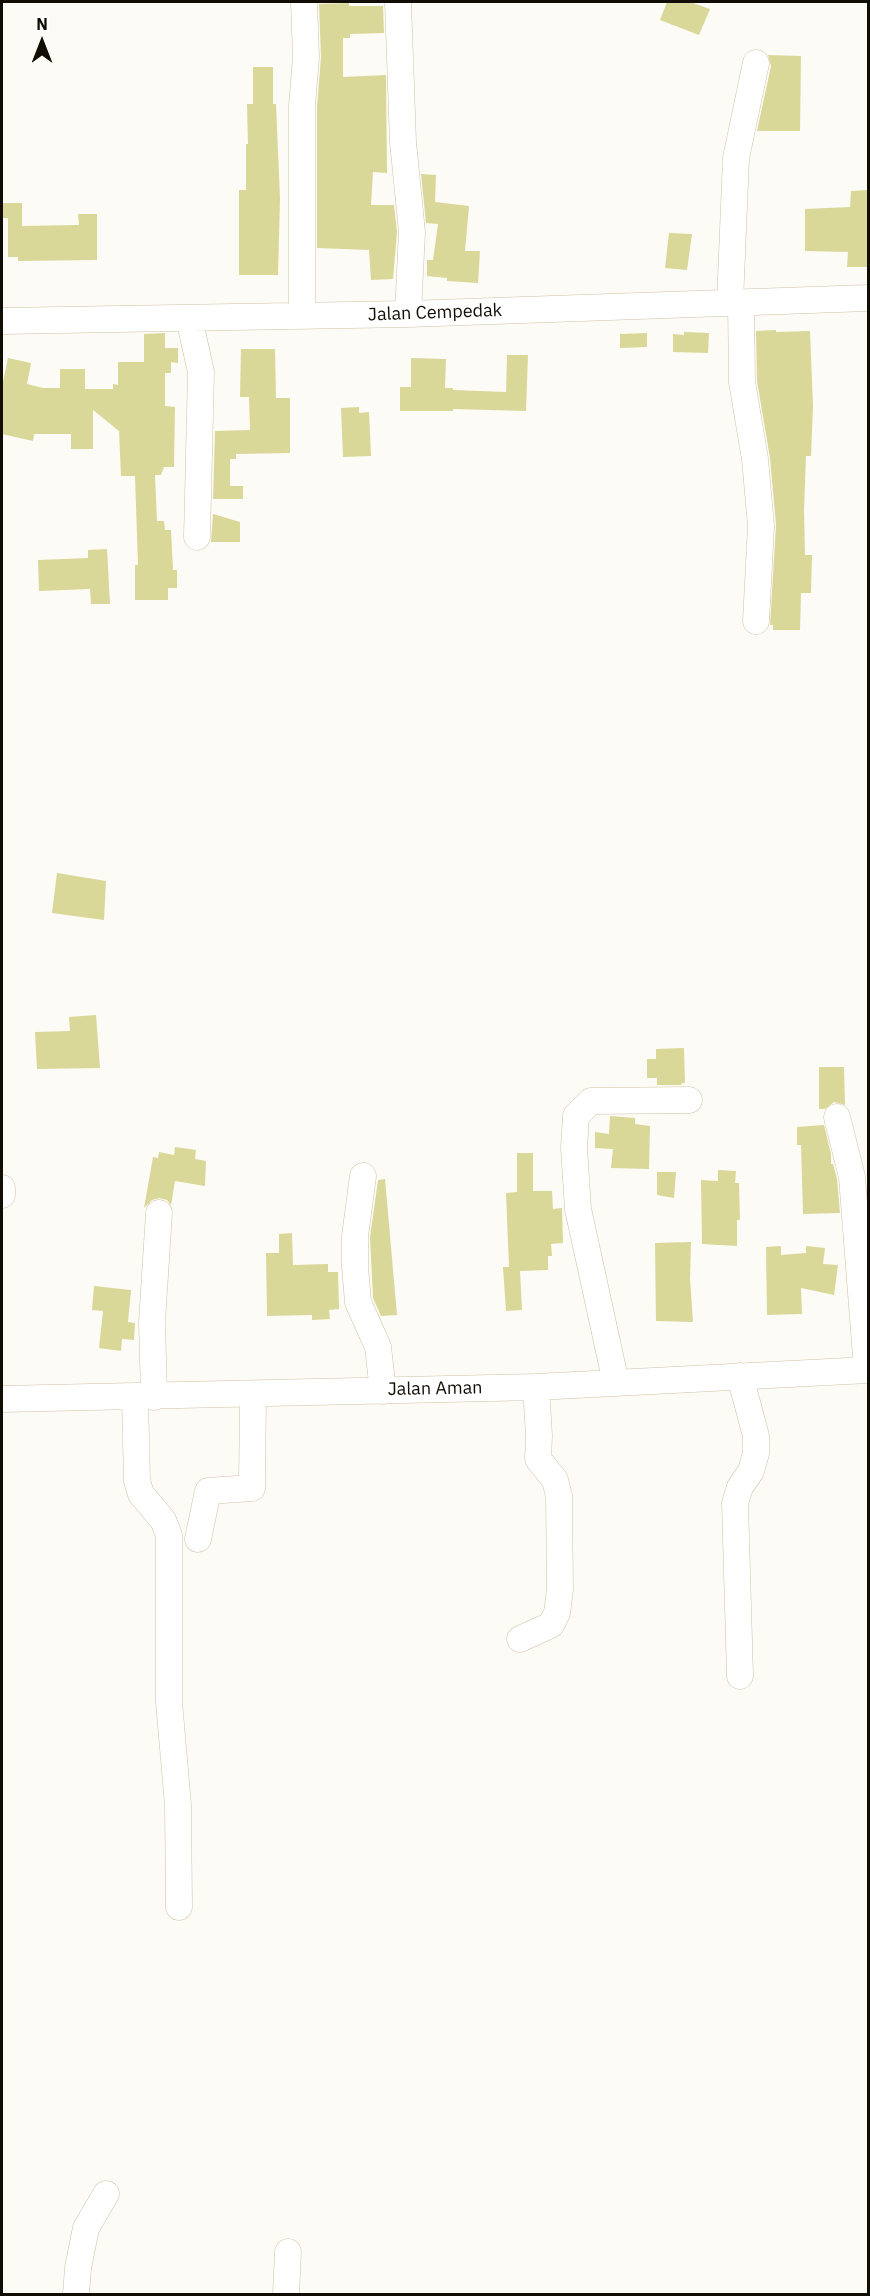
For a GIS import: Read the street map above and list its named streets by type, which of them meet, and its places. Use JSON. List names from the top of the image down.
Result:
{
  "streets": {
    "street": ["Jalan Cempedak", "Jalan Aman"]
  },
  "north": "top"
}
